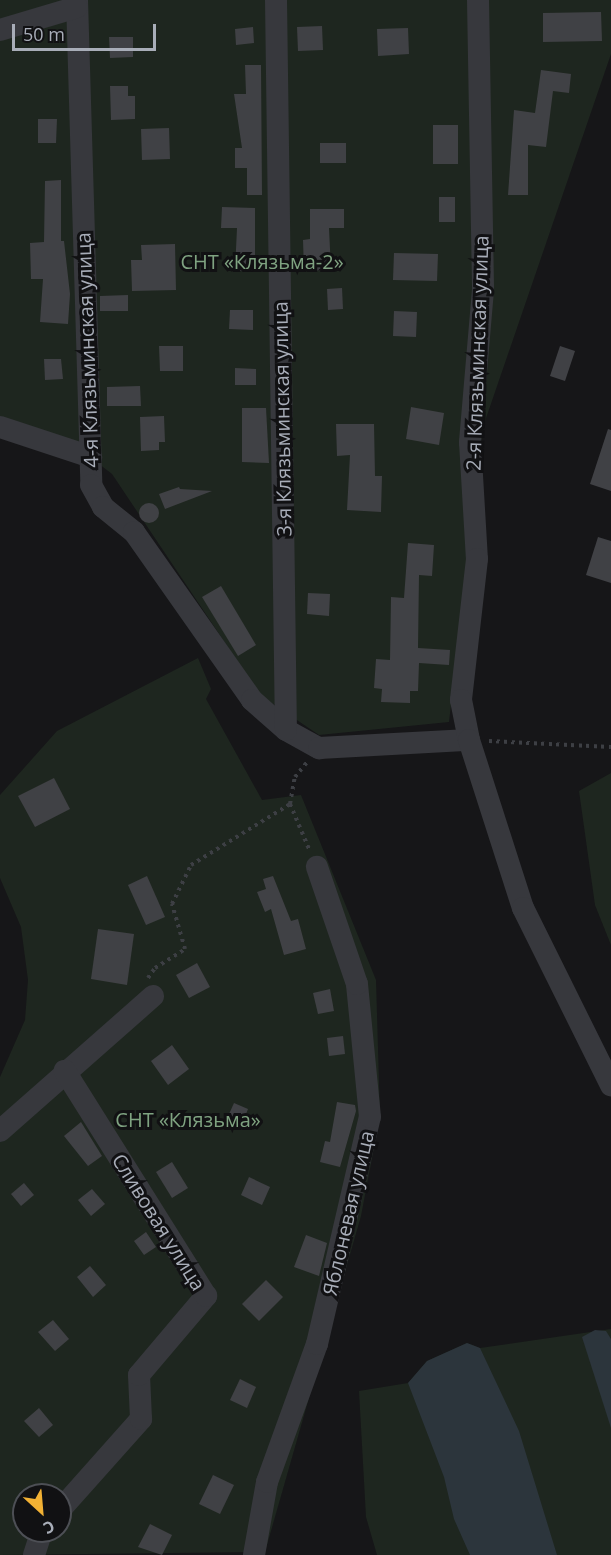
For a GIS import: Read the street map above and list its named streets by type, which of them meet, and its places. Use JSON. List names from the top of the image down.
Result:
{
  "streets": {
    "lane": [
      "4-я Клязьминская улица",
      "2-я Клязьминская улица",
      "3-я Клязьминская улица",
      "Яблоневая улица",
      "Сливовая улица"
    ]
  },
  "crossings": [
    ["4-я Клязьминская улица", "3-я Клязьминская улица"]
  ],
  "parks": ["СНТ «Клязьма-2»", "СНТ «Клязьма»"],
  "scale_bar": "50 m",
  "north": "bottom right"
}
